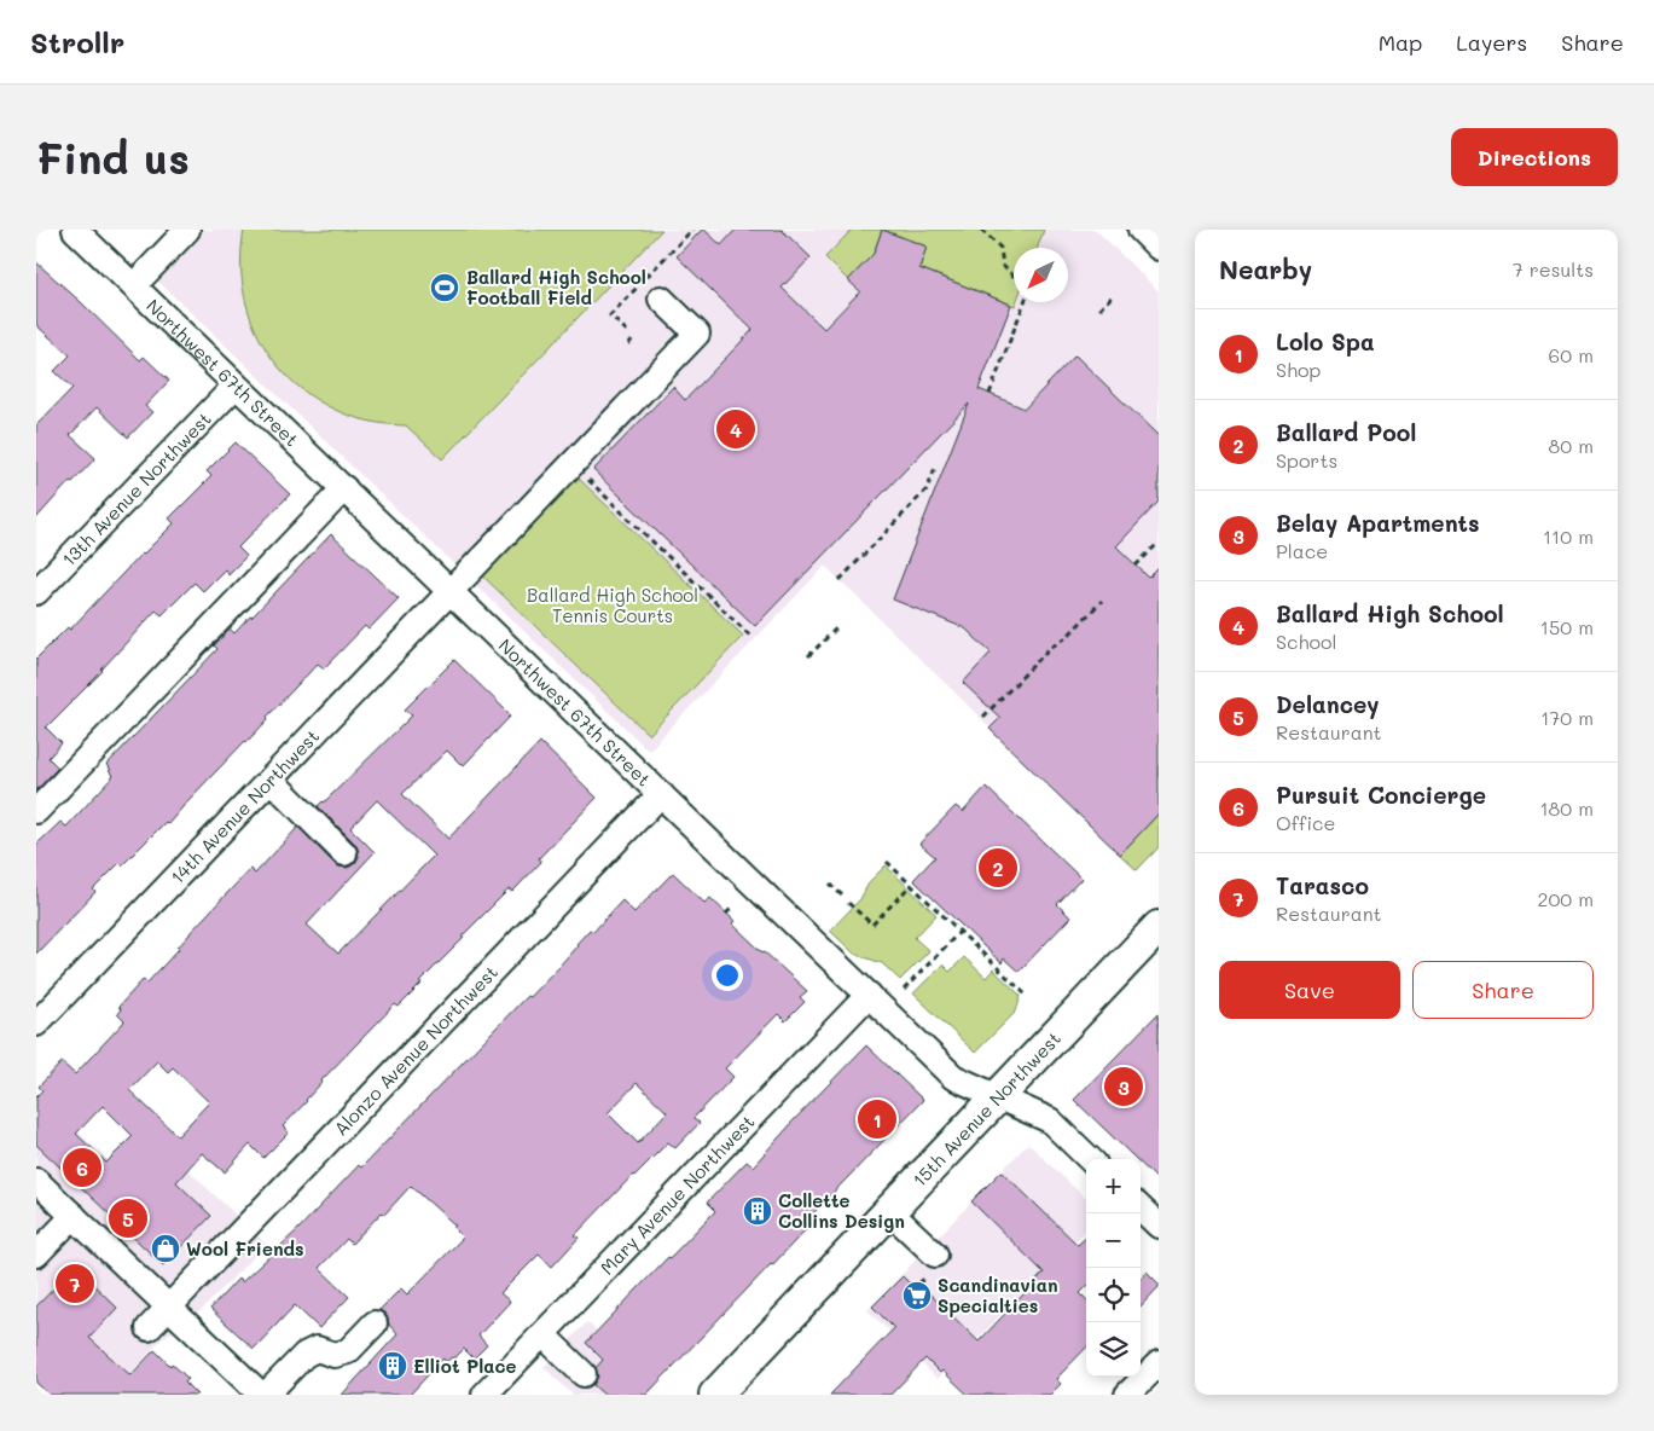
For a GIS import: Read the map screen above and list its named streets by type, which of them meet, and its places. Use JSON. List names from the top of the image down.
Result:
{
  "streets": {
    "main road": ["15th Avenue Northwest"],
    "street": [
      "Northwest 67th Street",
      "13th Avenue Northwest",
      "14th Avenue Northwest",
      "Alonzo Avenue Northwest",
      "Mary Avenue Northwest"
    ]
  },
  "crossings": [
    ["Northwest 67th Street", "13th Avenue Northwest"],
    ["Northwest 67th Street", "14th Avenue Northwest"],
    ["Northwest 67th Street", "Alonzo Avenue Northwest"],
    ["Northwest 67th Street", "15th Avenue Northwest"],
    ["Northwest 67th Street", "Mary Avenue Northwest"]
  ],
  "parks": ["Ballard High School Tennis Courts"],
  "places": {
    "sports": ["Ballard High School Football Field"],
    "building": ["Collette Collins Design", "Elliot Place"],
    "shop": ["Wool Friends"],
    "supermarket": ["Scandinavian Specialties"]
  },
  "north": "bottom left",
  "page": {
    "header": "Strollr",
    "nav": ["Map", "Layers", "Share"],
    "buttons": [
      "Directions",
      ["Save", "Share"]
    ],
    "title": "Find us",
    "heading": ["Nearby", "7 results"],
    "list": [
      {
        "mark": "1",
        "name": "Lolo Spa",
        "note": "Shop",
        "value": "60 m"
      },
      {
        "mark": "2",
        "name": "Ballard Pool",
        "note": "Sports",
        "value": "80 m"
      },
      {
        "mark": "3",
        "name": "Belay Apartments",
        "note": "Place",
        "value": "110 m"
      },
      {
        "mark": "4",
        "name": "Ballard High School",
        "note": "School",
        "value": "150 m"
      },
      {
        "mark": "5",
        "name": "Delancey",
        "note": "Restaurant",
        "value": "170 m"
      },
      {
        "mark": "6",
        "name": "Pursuit Concierge",
        "note": "Office",
        "value": "180 m"
      },
      {
        "mark": "7",
        "name": "Tarasco",
        "note": "Restaurant",
        "value": "200 m"
      }
    ],
    "pins": [
      "4",
      "2",
      "3",
      "1",
      "6",
      "5",
      "7"
    ],
    "map_buttons": ["+", "−"]
  }
}
